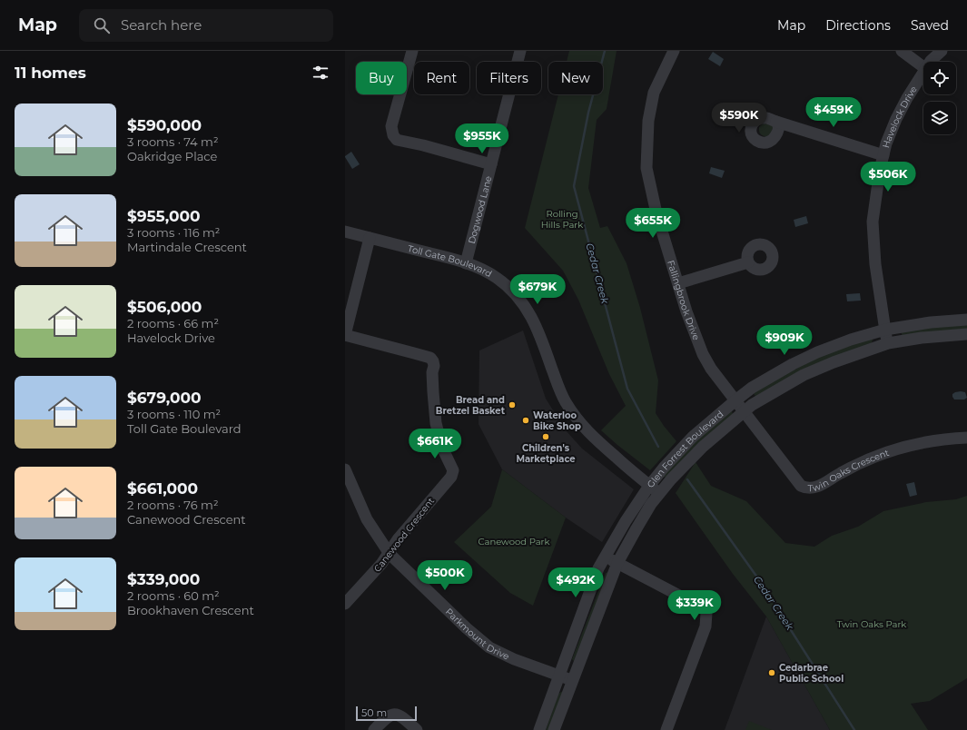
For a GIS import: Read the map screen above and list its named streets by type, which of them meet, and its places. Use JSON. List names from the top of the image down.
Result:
{
  "streets": {
    "street": [
      "Havelock Drive",
      "Dogwood Lane",
      "Toll Gate Boulevard",
      "Fallingbrook Drive",
      "Glen Forrest Boulevard",
      "Twin Oaks Crescent",
      "Canewood Crescent",
      "Parkmount Drive"
    ]
  },
  "crossings": [
    ["Havelock Drive", "Glen Forrest Boulevard"],
    ["Dogwood Lane", "Toll Gate Boulevard"],
    ["Toll Gate Boulevard", "Glen Forrest Boulevard"],
    ["Fallingbrook Drive", "Glen Forrest Boulevard"],
    ["Fallingbrook Drive", "Twin Oaks Crescent"],
    ["Glen Forrest Boulevard", "Twin Oaks Crescent"],
    ["Glen Forrest Boulevard", "Parkmount Drive"],
    ["Canewood Crescent", "Parkmount Drive"]
  ],
  "water": ["Cedar Creek"],
  "parks": ["Rolling Hills Park", "Canewood Park", "Twin Oaks Park"],
  "places": [
    "Bread and Bretzel Basket",
    "Waterloo Bike Shop",
    "Children's Marketplace",
    "Cedarbrae Public School"
  ],
  "scale_bar": "50 m",
  "page": {
    "header": "Map",
    "search": "Search here",
    "nav": ["Map", "Directions", "Saved"],
    "heading": "11 homes",
    "chip": [
      "Buy",
      "Rent",
      "Filters",
      "New"
    ],
    "list": [
      {
        "name": "$590,000",
        "note": "3 rooms · 74 m² · Oakridge Place"
      },
      {
        "name": "$955,000",
        "note": "3 rooms · 116 m² · Martindale Crescent"
      },
      {
        "name": "$506,000",
        "note": "2 rooms · 66 m² · Havelock Drive"
      },
      {
        "name": "$679,000",
        "note": "3 rooms · 110 m² · Toll Gate Boulevard"
      },
      {
        "name": "$661,000",
        "note": "2 rooms · 76 m² · Canewood Crescent"
      },
      {
        "name": "$339,000",
        "note": "2 rooms · 60 m² · Brookhaven Crescent"
      }
    ],
    "price": [
      "$459K",
      "$590K",
      "$955K",
      "$506K",
      "$655K",
      "$679K",
      "$909K",
      "$661K",
      "$500K",
      "$492K",
      "$339K"
    ],
    "scale": "50 m"
  }
}
